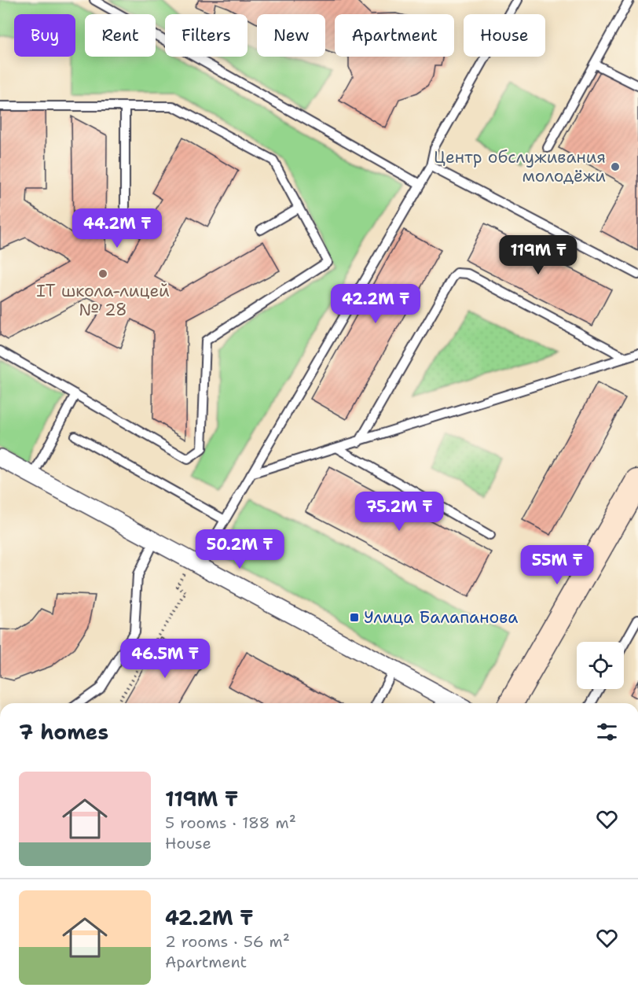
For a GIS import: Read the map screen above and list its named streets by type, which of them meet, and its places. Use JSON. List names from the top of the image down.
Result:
{
  "places": {
    "other": ["Центр обслуживания молодёжи", "IT школа-лицей № 28"],
    "transit": ["Улица Балапанова"]
  },
  "page": {
    "chip": [
      "Buy",
      "Rent",
      "Filters",
      "New",
      "Apartment",
      "House"
    ],
    "price": [
      "44.2M ₸",
      "119M ₸",
      "42.2M ₸",
      "75.2M ₸",
      "50.2M ₸",
      "55M ₸",
      "46.5M ₸"
    ],
    "heading": "7 homes",
    "list": [
      {
        "name": "119M ₸",
        "note": "5 rooms · 188 m² · House"
      },
      {
        "name": "42.2M ₸",
        "note": "2 rooms · 56 m² · Apartment"
      }
    ]
  }
}
